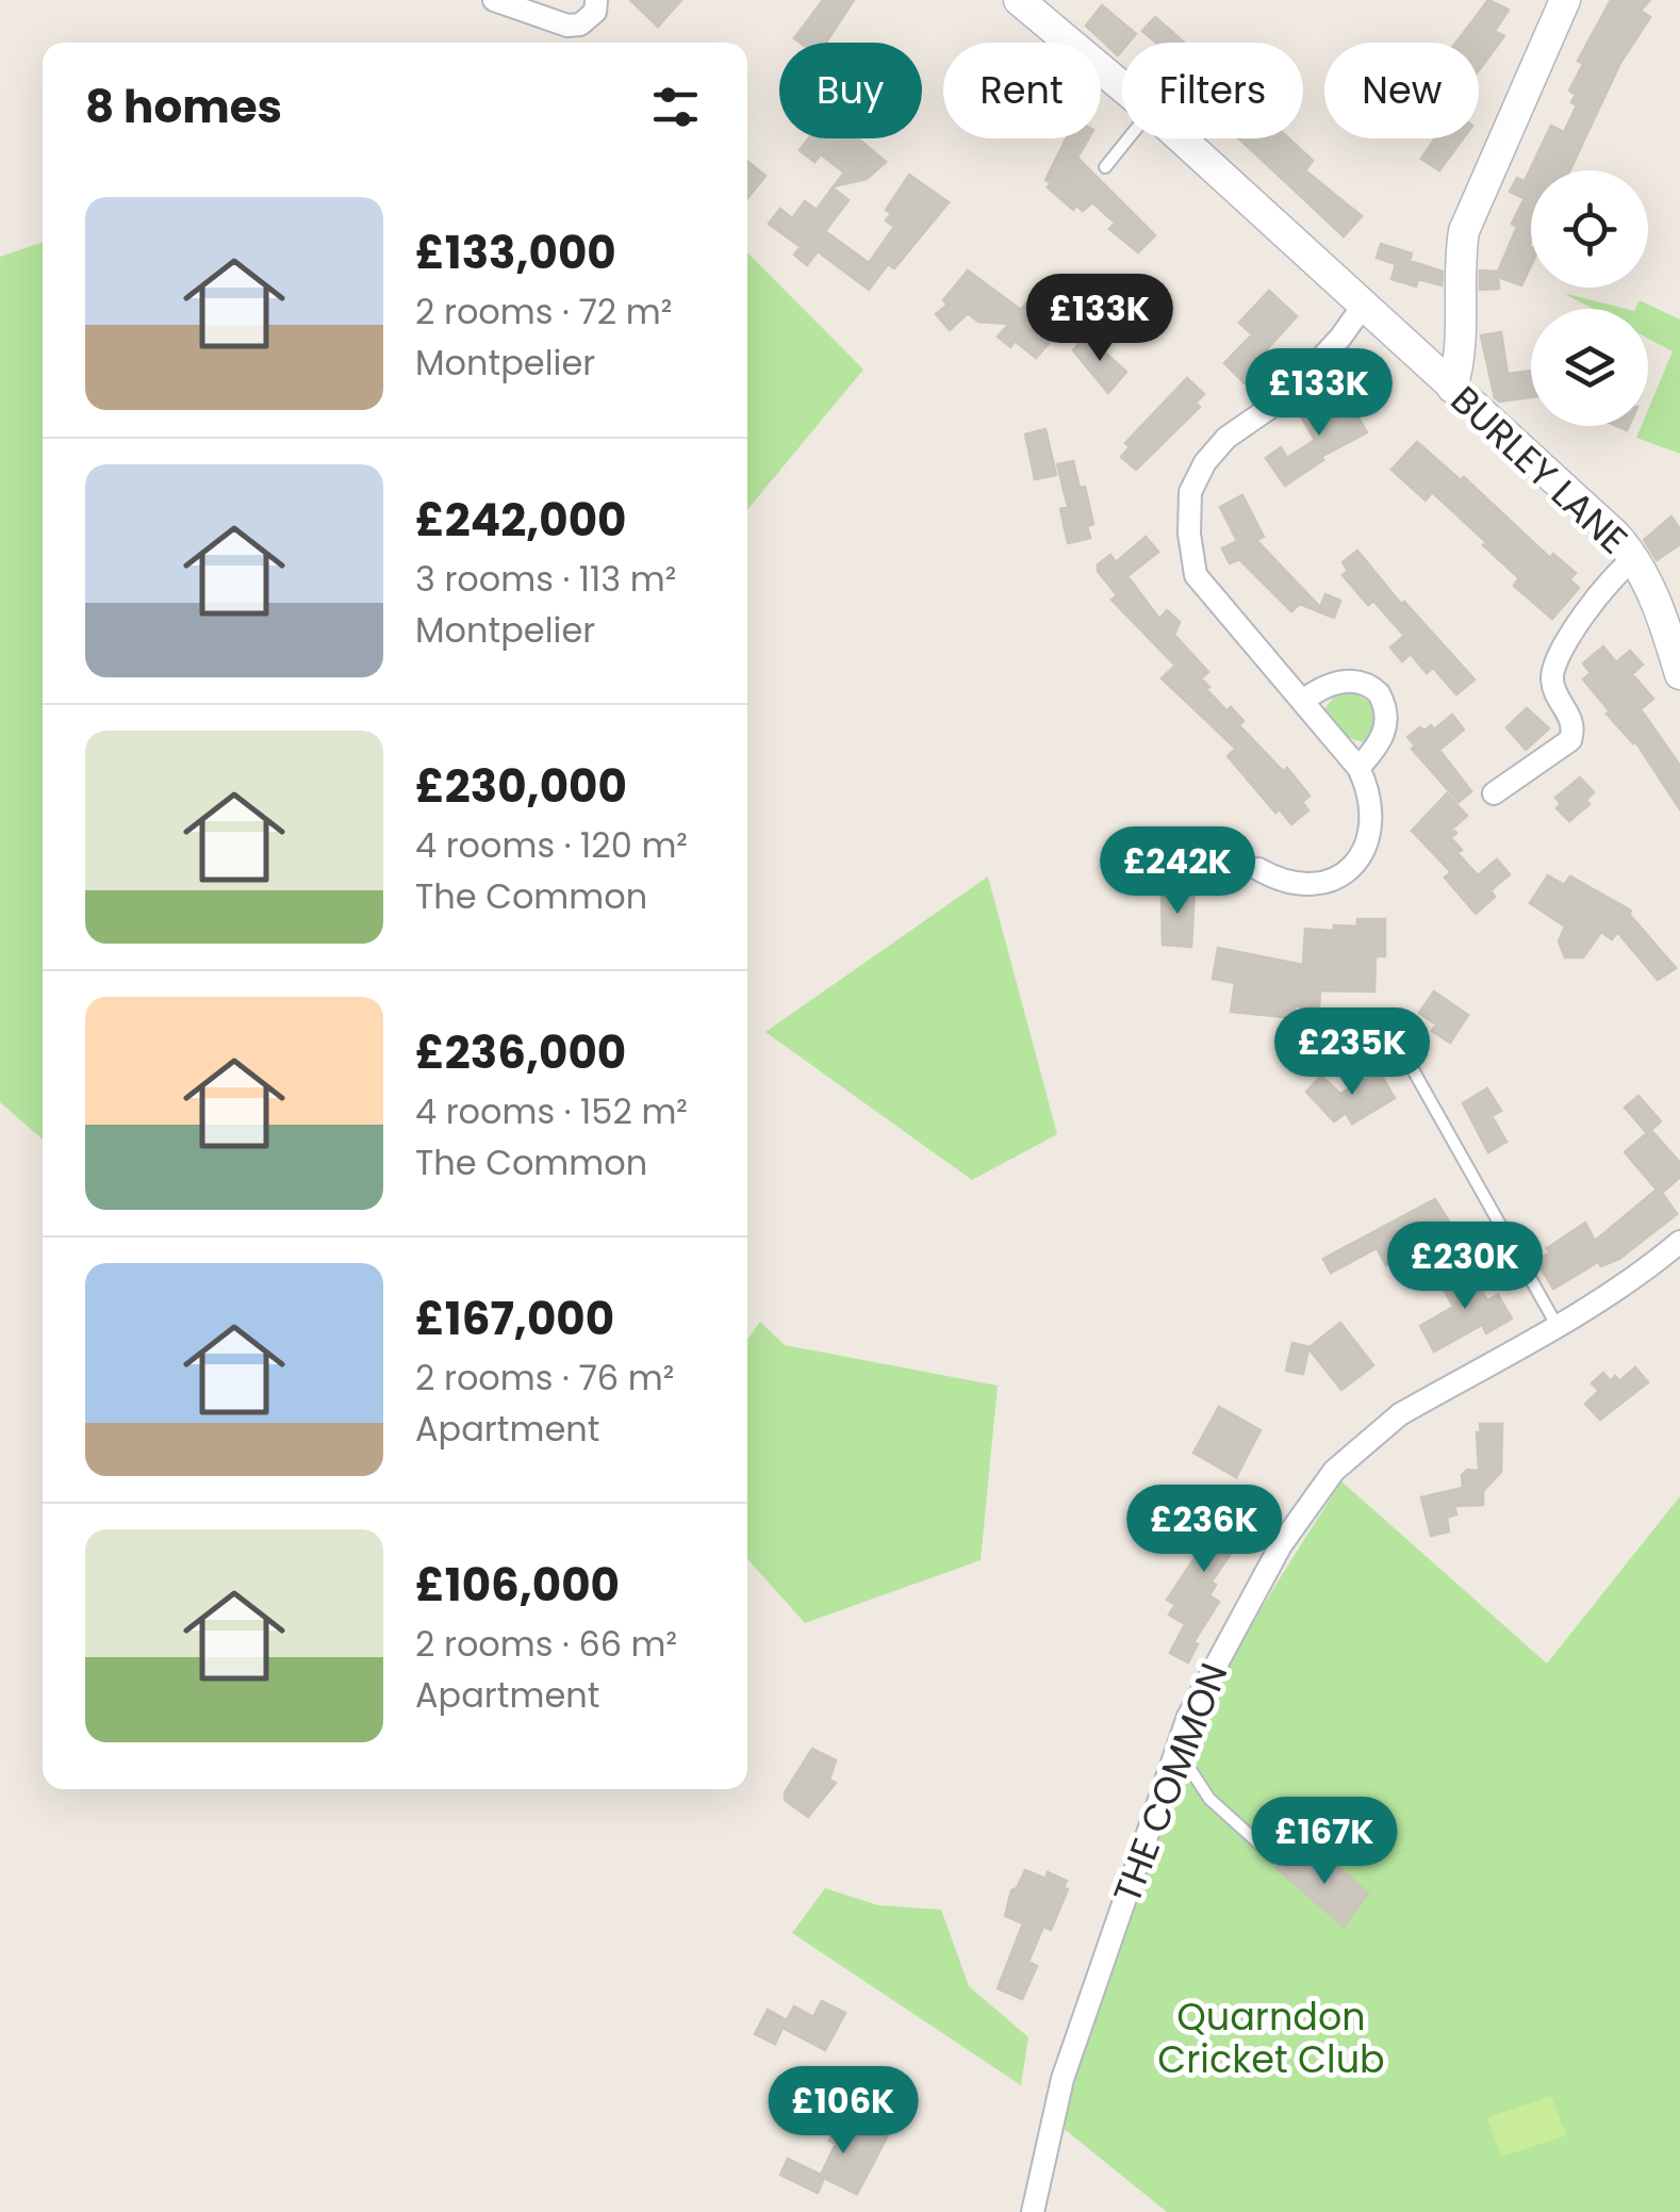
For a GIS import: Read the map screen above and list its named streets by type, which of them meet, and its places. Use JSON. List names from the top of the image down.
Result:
{
  "streets": {
    "street": ["BURLEY LANE", "THE COMMON"]
  },
  "parks": ["Quarndon Cricket Club"],
  "page": {
    "chip": [
      "Buy",
      "Rent",
      "Filters",
      "New"
    ],
    "heading": "8 homes",
    "list": [
      {
        "name": "£133,000",
        "note": "2 rooms · 72 m² · Montpelier"
      },
      {
        "name": "£242,000",
        "note": "3 rooms · 113 m² · Montpelier"
      },
      {
        "name": "£230,000",
        "note": "4 rooms · 120 m² · The Common"
      },
      {
        "name": "£236,000",
        "note": "4 rooms · 152 m² · The Common"
      },
      {
        "name": "£167,000",
        "note": "2 rooms · 76 m² · Apartment"
      },
      {
        "name": "£106,000",
        "note": "2 rooms · 66 m² · Apartment"
      }
    ],
    "price": [
      "£133K",
      "£133K",
      "£242K",
      "£235K",
      "£230K",
      "£236K",
      "£167K",
      "£106K"
    ]
  }
}
